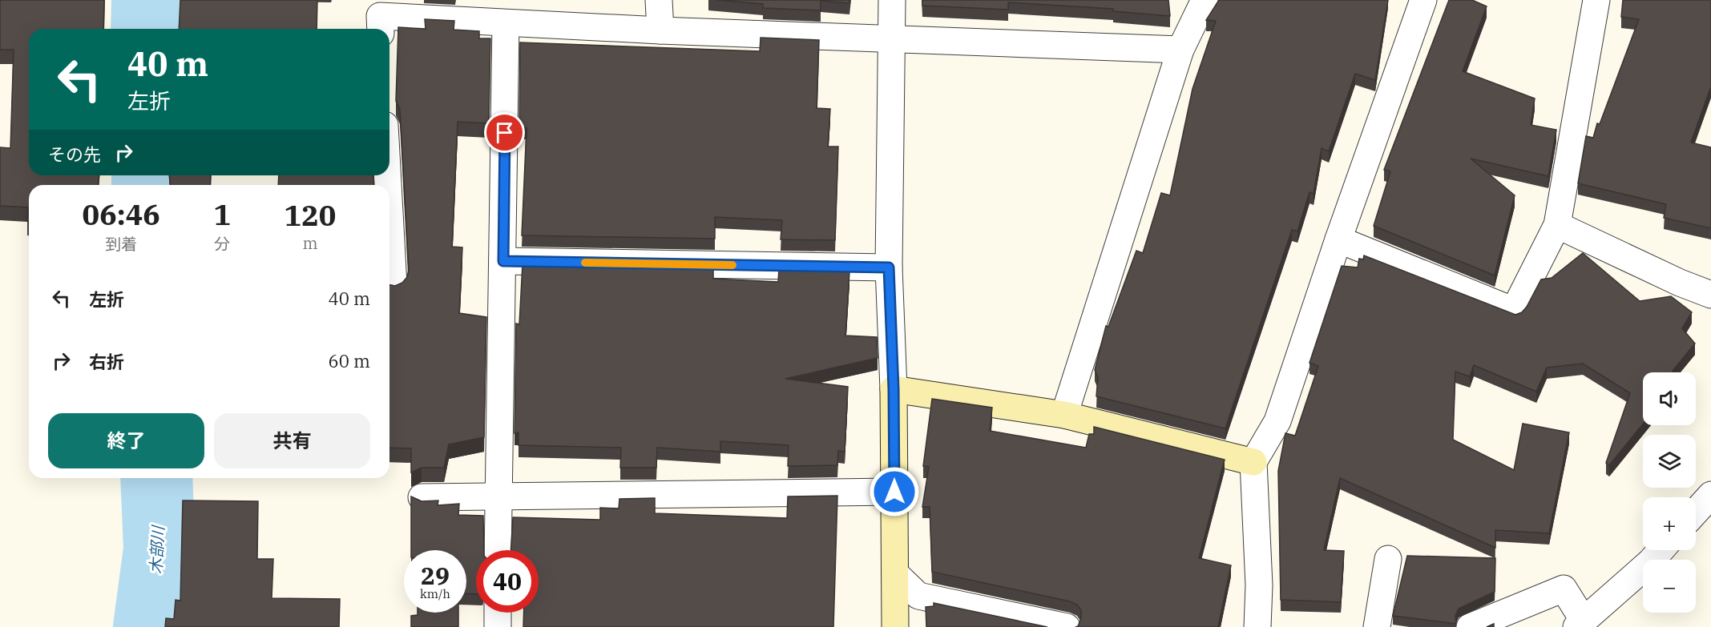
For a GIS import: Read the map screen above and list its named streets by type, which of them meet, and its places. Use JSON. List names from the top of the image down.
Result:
{
  "water": ["木部川"],
  "page": {
    "turn": ["40 m", "左折"],
    "then": "その先",
    "eta": [
      "06:46",
      "到着",
      "1",
      "分",
      "120",
      "m"
    ],
    "list": [
      {
        "name": "左折",
        "value": "40 m"
      },
      {
        "name": "右折",
        "value": "60 m"
      }
    ],
    "map_buttons": ["+", "−"],
    "buttons": ["終了", "共有"],
    "speed": "29 km/h",
    "limit": "40"
  }
}
